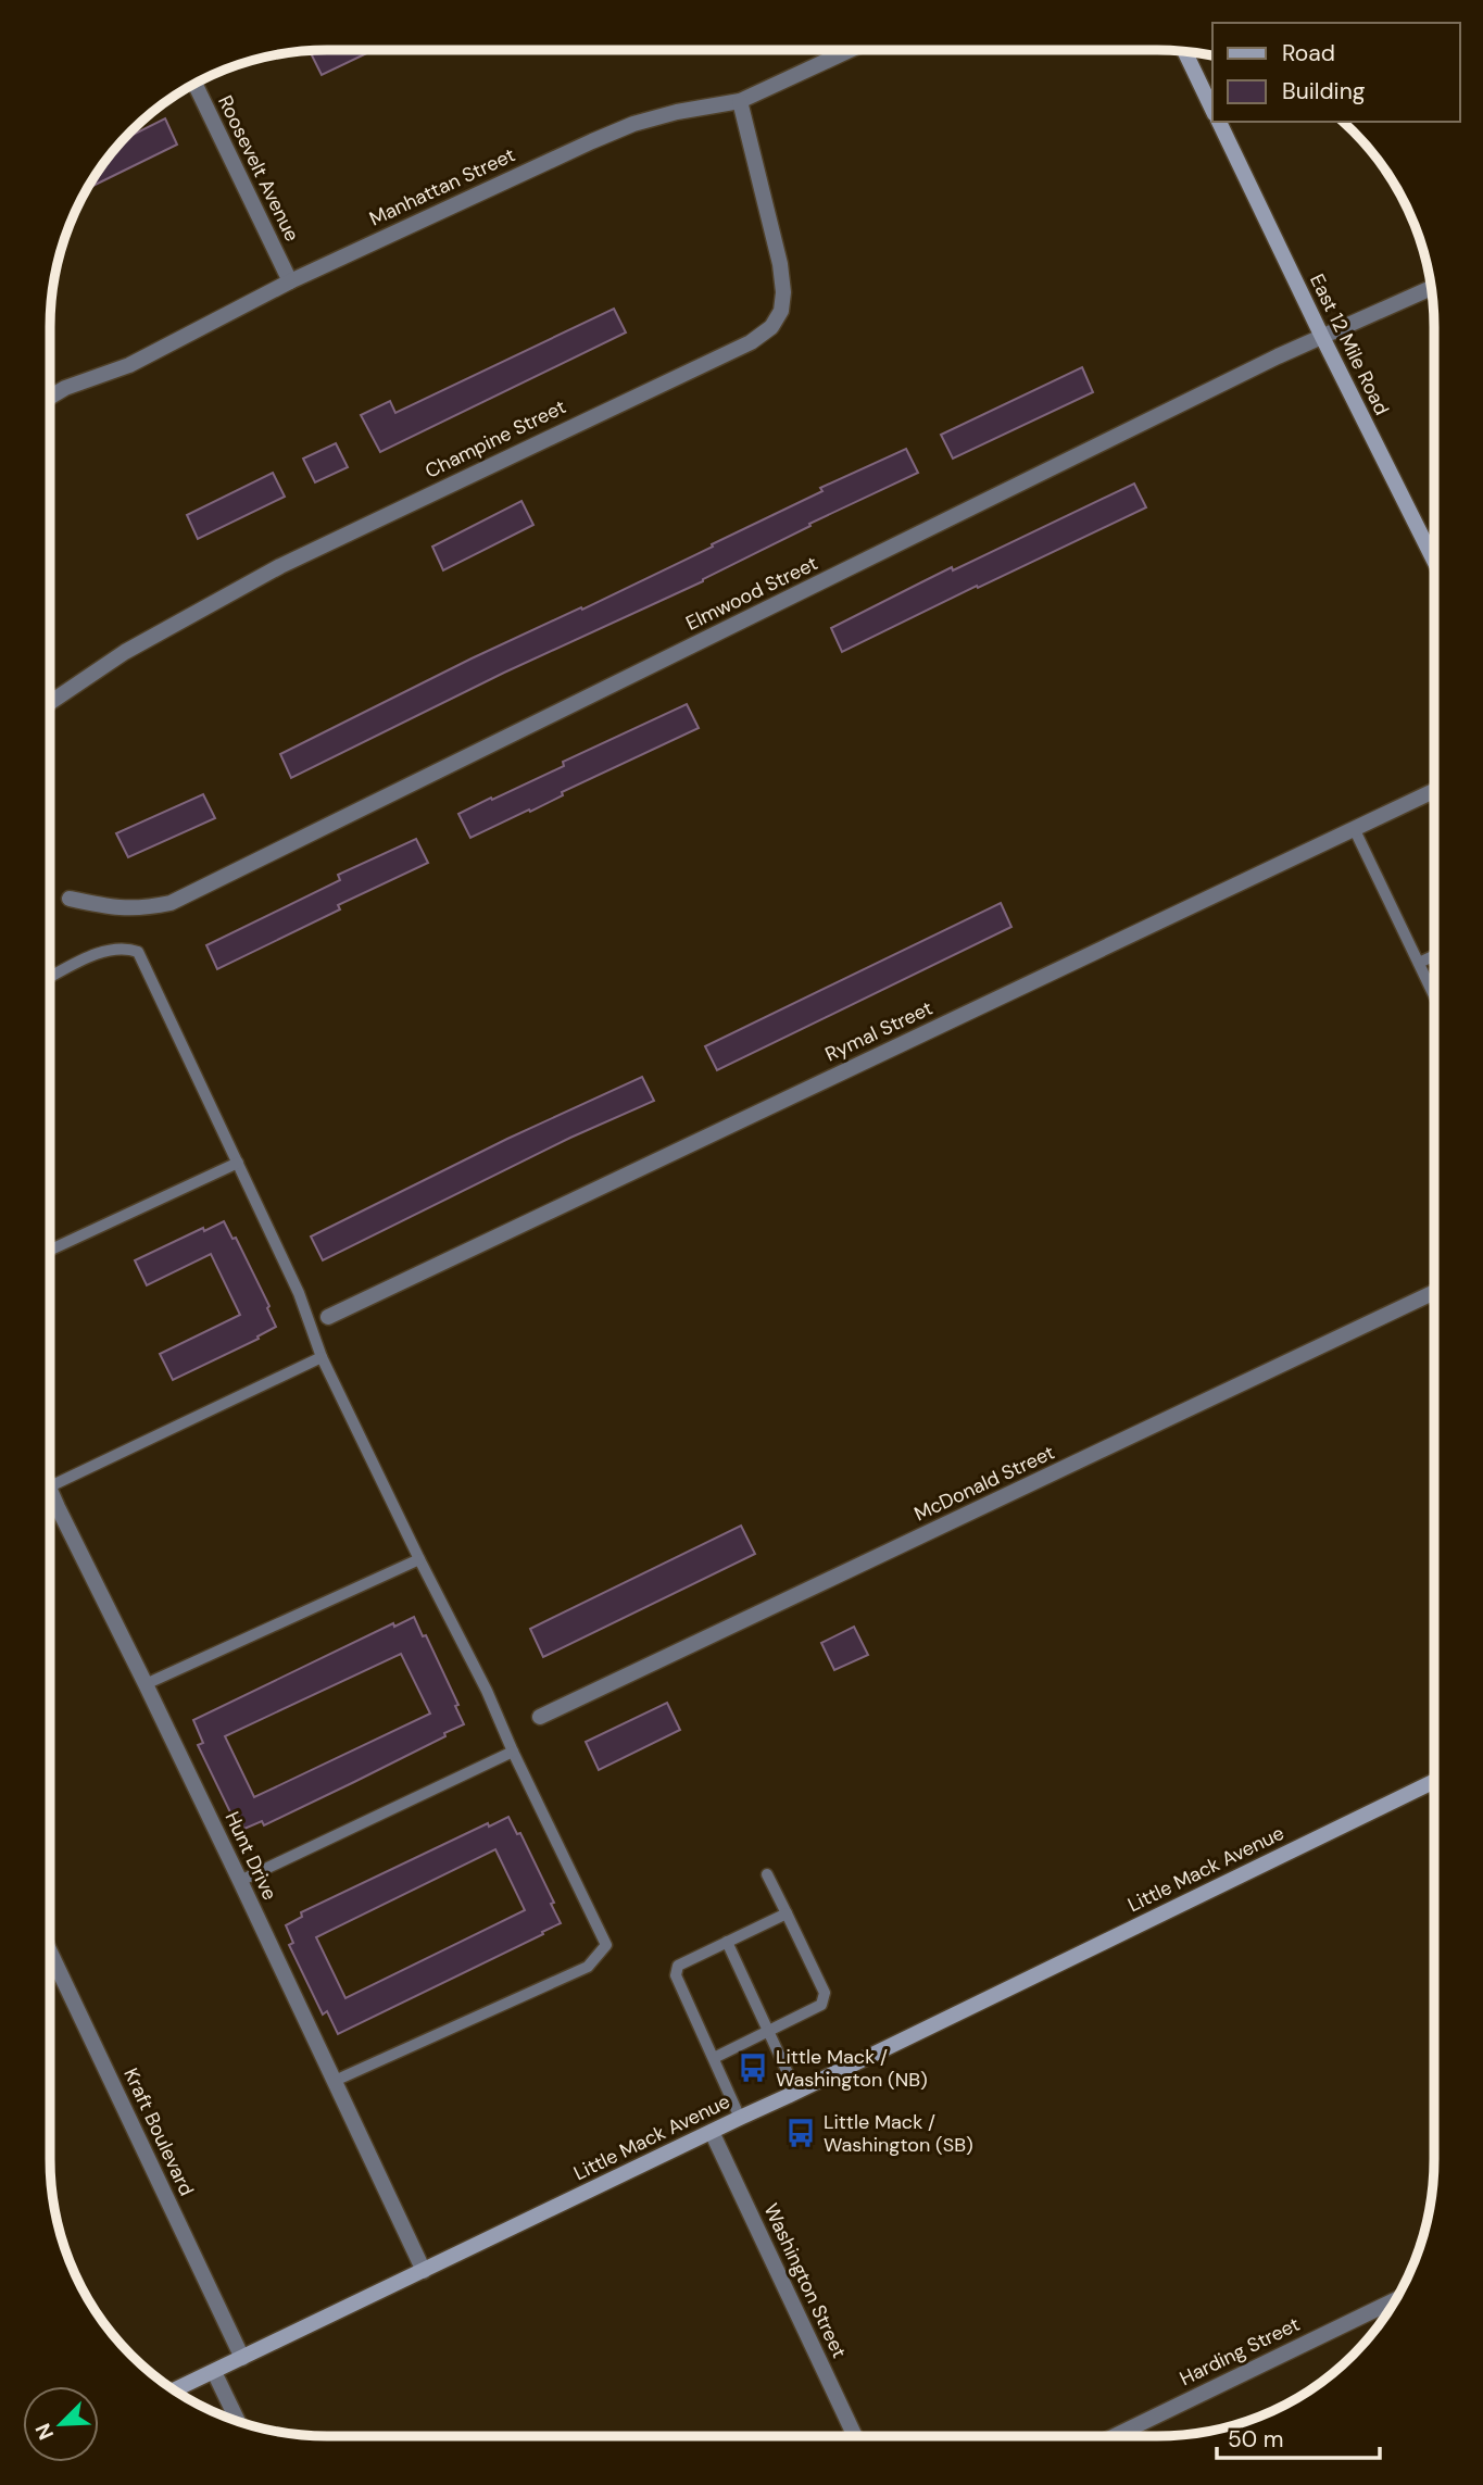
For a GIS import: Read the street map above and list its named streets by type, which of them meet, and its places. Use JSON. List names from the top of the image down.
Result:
{
  "streets": {
    "main road": ["East 12 Mile Road", "Little Mack Avenue"],
    "street": [
      "Roosevelt Avenue",
      "Manhattan Street",
      "Champine Street",
      "Elmwood Street",
      "Rymal Street",
      "McDonald Street",
      "Hunt Drive",
      "Kraft Boulevard",
      "Washington Street",
      "Harding Street"
    ]
  },
  "crossings": [
    ["Roosevelt Avenue", "Manhattan Street"],
    ["Manhattan Street", "Champine Street"],
    ["East 12 Mile Road", "Elmwood Street"],
    ["Hunt Drive", "Little Mack Avenue"],
    ["Little Mack Avenue", "Kraft Boulevard"],
    ["Little Mack Avenue", "Washington Street"]
  ],
  "places": {
    "bus stop": ["Little Mack / Washington (NB)", "Little Mack / Washington (SB)"]
  },
  "legend": ["Road", "Building"],
  "scale_bar": "50 m",
  "north": "bottom left"
}
